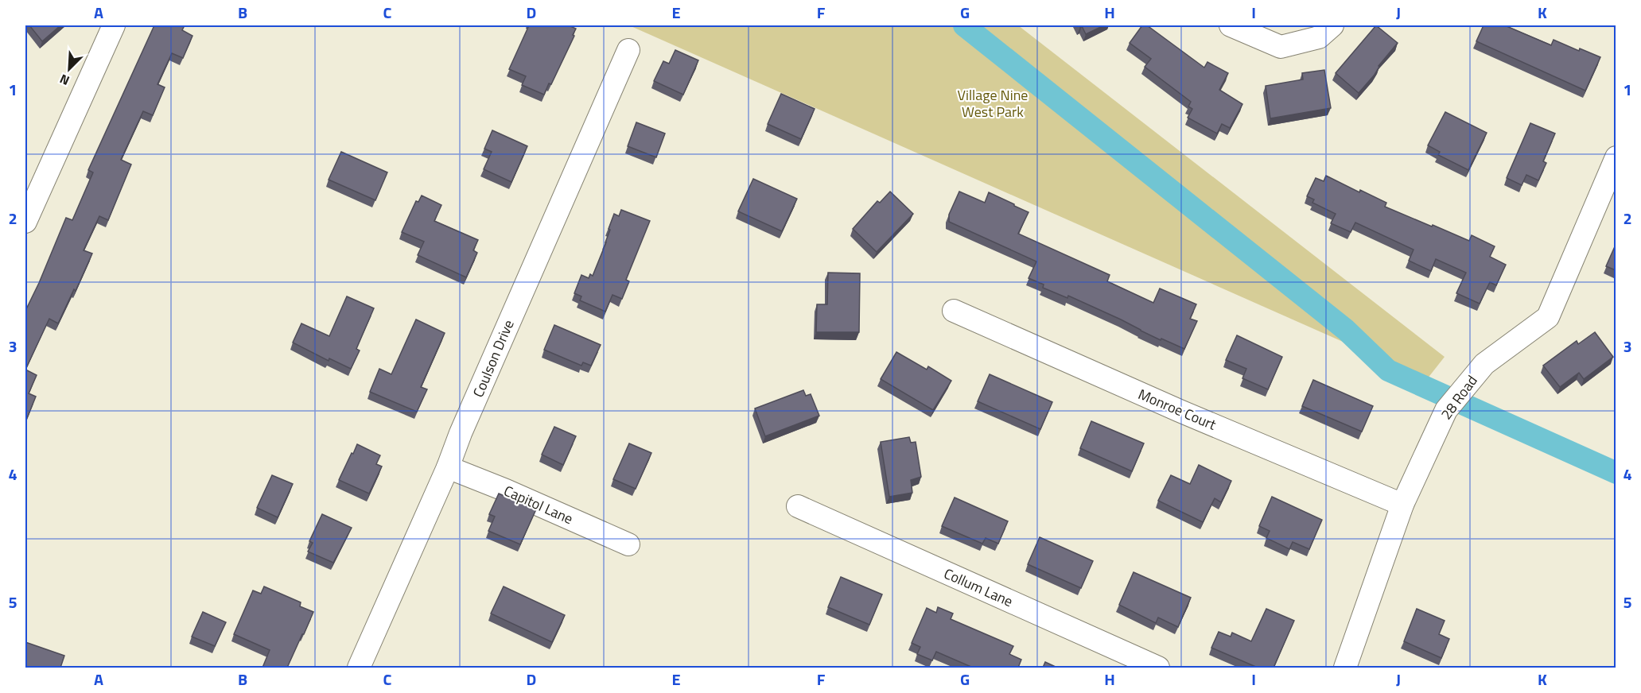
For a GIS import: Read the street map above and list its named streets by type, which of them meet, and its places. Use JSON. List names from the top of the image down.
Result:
{
  "streets": {
    "street": [
      "Coulson Drive",
      "28 Road",
      "Monroe Court",
      "Capitol Lane",
      "Collum Lane"
    ]
  },
  "crossings": [
    ["Coulson Drive", "Capitol Lane"],
    ["28 Road", "Monroe Court"]
  ],
  "parks": ["Village Nine West Park"],
  "north": "bottom left",
  "grid": {
    "columns": [
      "A",
      "B",
      "C",
      "D",
      "E",
      "F",
      "G",
      "H",
      "I",
      "J",
      "K"
    ],
    "rows": [
      "1",
      "2",
      "3",
      "4",
      "5"
    ]
  }
}
